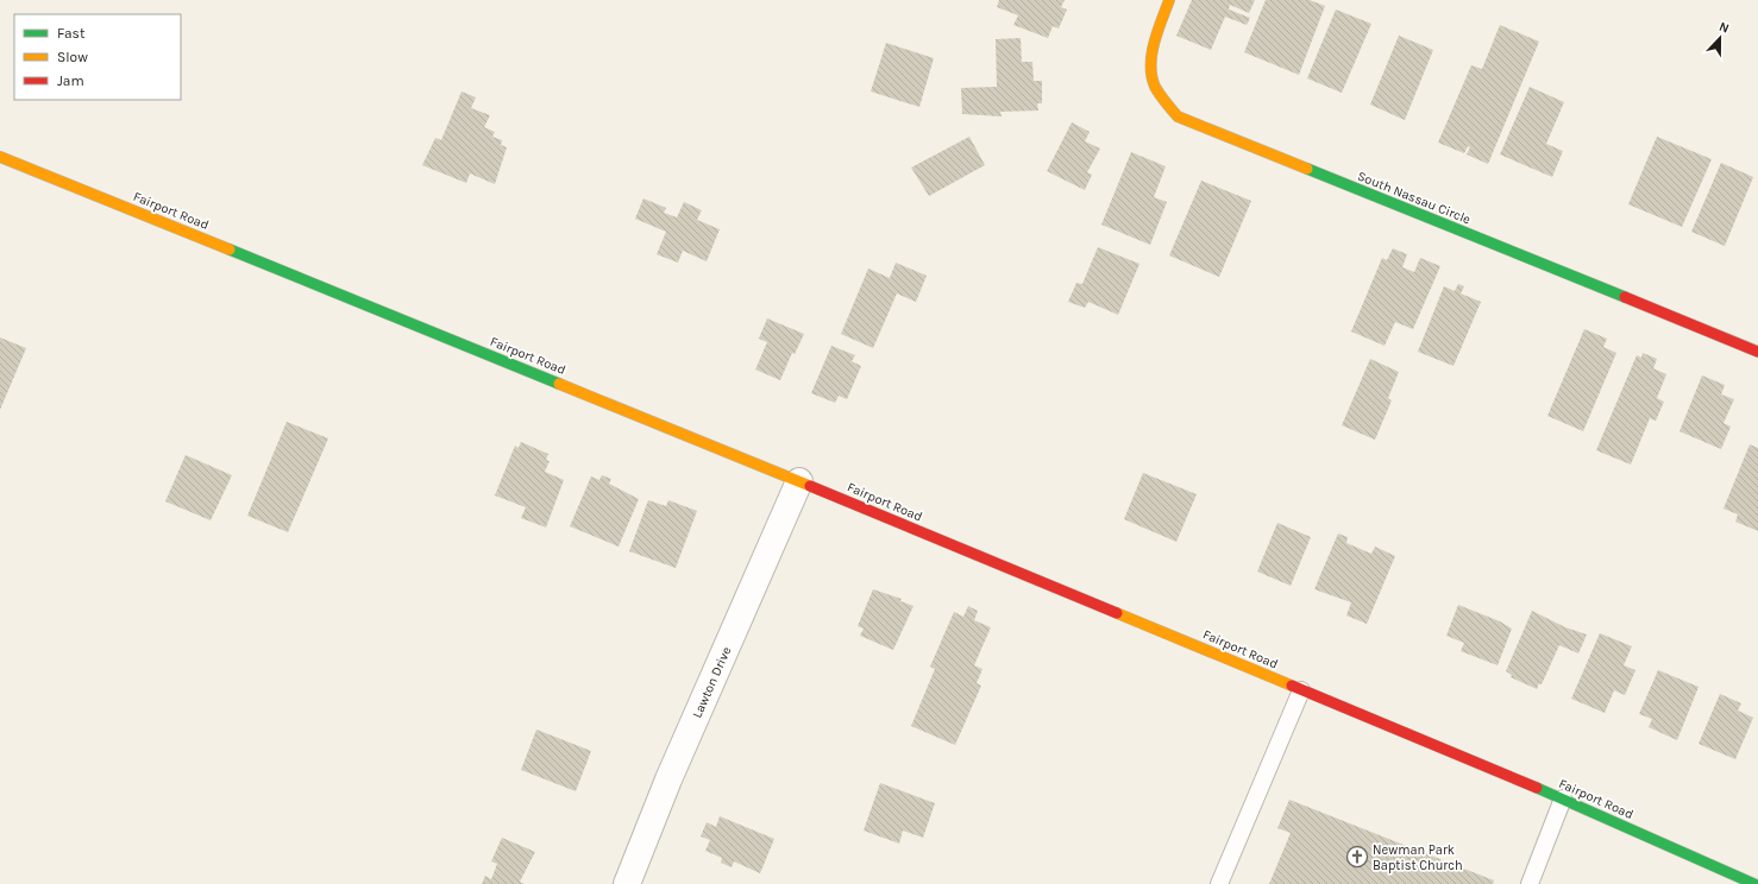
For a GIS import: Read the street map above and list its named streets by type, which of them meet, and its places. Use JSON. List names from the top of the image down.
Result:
{
  "streets": {
    "street": ["South Nassau Circle", "Fairport Road", "Lawton Drive"]
  },
  "crossings": [
    ["Fairport Road", "Lawton Drive"]
  ],
  "places": {
    "church": ["Newman Park Baptist Church"]
  },
  "legend": ["Fast", "Slow", "Jam"],
  "north": "top"
}
